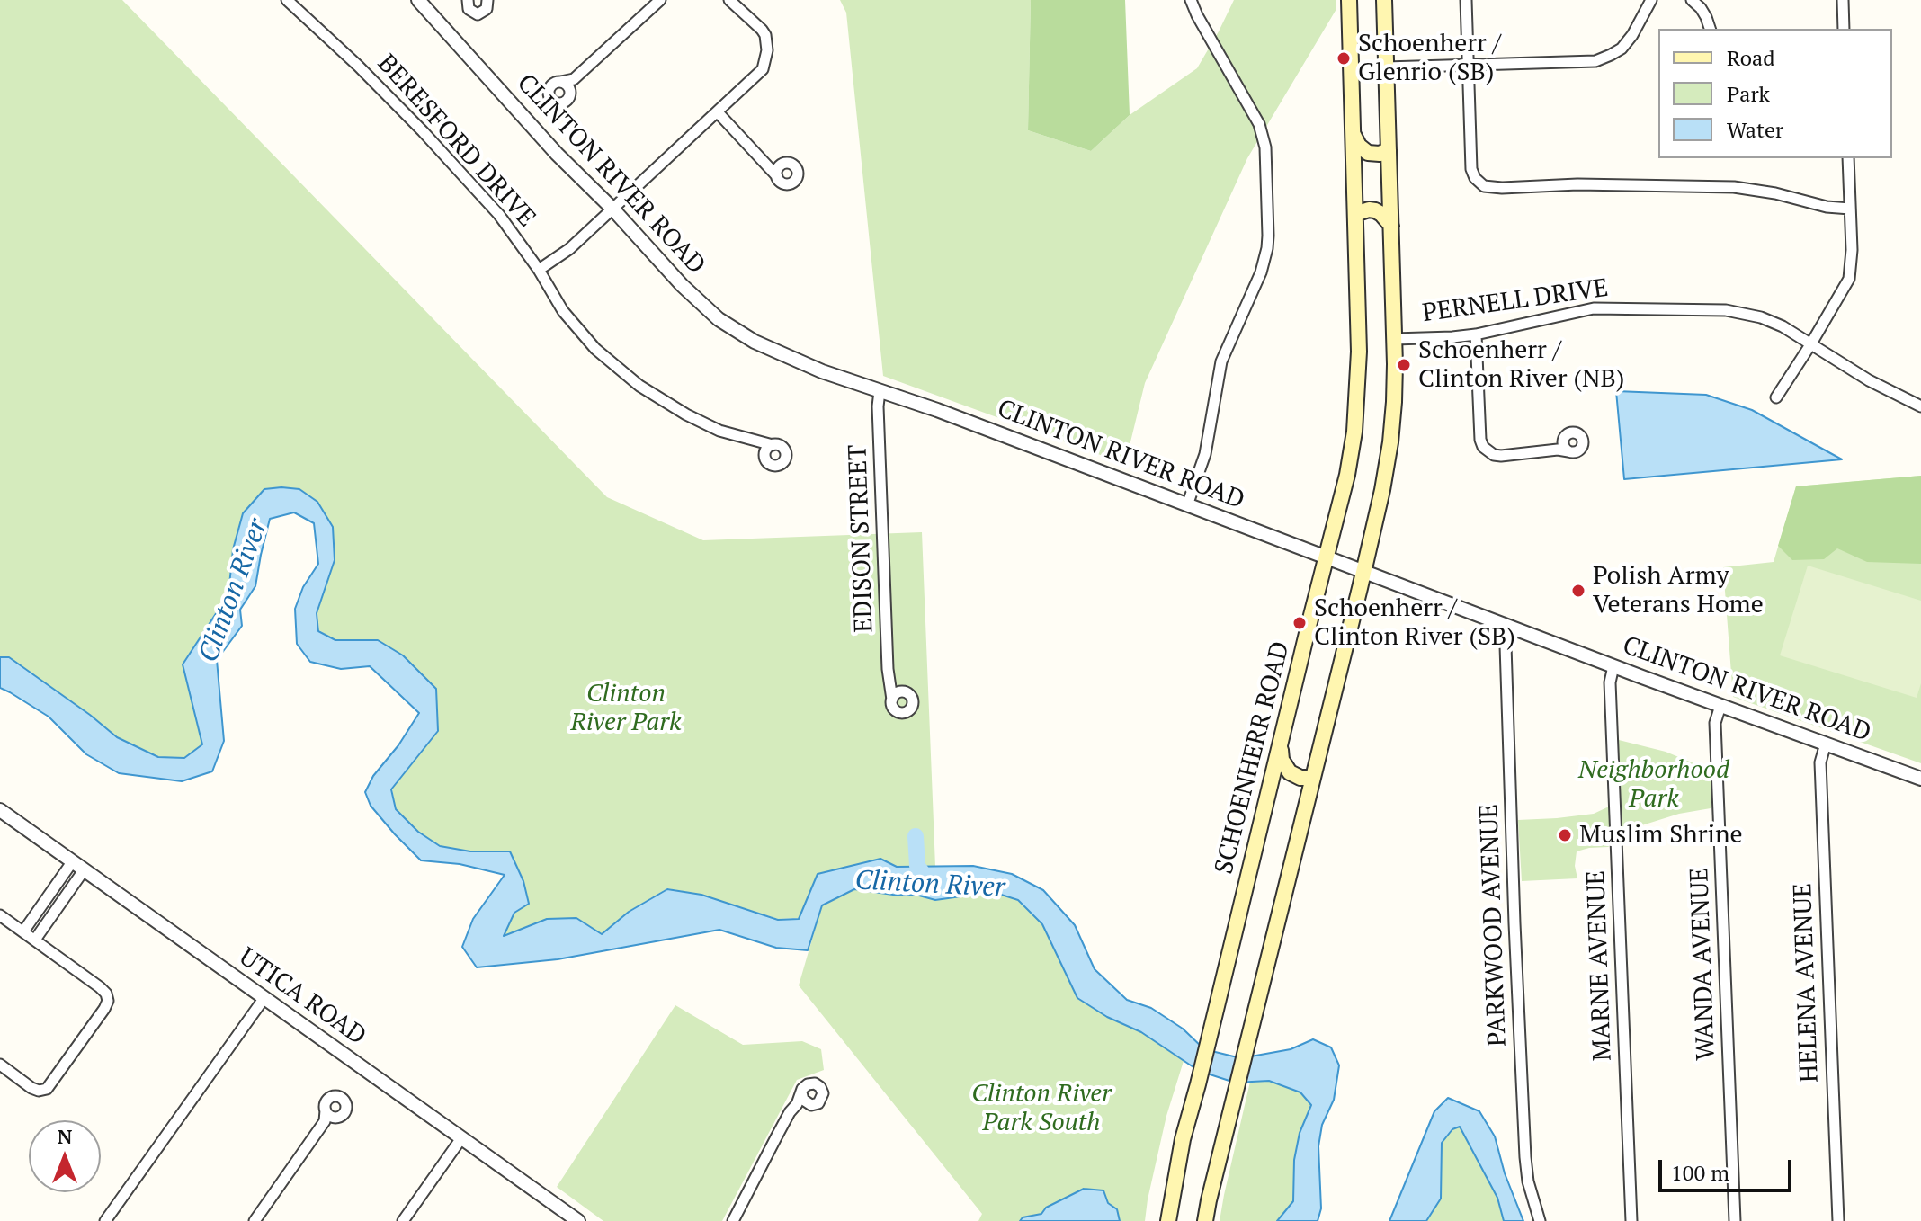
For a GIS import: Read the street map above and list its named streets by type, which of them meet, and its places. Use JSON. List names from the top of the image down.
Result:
{
  "streets": {
    "main road": ["SCHOENHERR ROAD"],
    "street": [
      "BERESFORD DRIVE",
      "CLINTON RIVER ROAD",
      "PERNELL DRIVE",
      "EDISON STREET",
      "PARKWOOD AVENUE",
      "WANDA AVENUE",
      "MARNE AVENUE",
      "HELENA AVENUE",
      "UTICA ROAD"
    ]
  },
  "crossings": [
    ["CLINTON RIVER ROAD", "EDISON STREET"],
    ["CLINTON RIVER ROAD", "SCHOENHERR ROAD"],
    ["CLINTON RIVER ROAD", "PARKWOOD AVENUE"],
    ["CLINTON RIVER ROAD", "WANDA AVENUE"],
    ["CLINTON RIVER ROAD", "MARNE AVENUE"],
    ["CLINTON RIVER ROAD", "HELENA AVENUE"]
  ],
  "water": ["Clinton River"],
  "parks": ["Clinton River Park", "Neighborhood Park", "Clinton River Park South"],
  "places": [
    "Schoenherr / Glenrio (SB)",
    "Schoenherr / Clinton River (NB)",
    "Polish Army Veterans Home",
    "Schoenherr / Clinton River (SB)",
    "Muslim Shrine"
  ],
  "legend": ["Road", "Park", "Water"],
  "scale_bar": "100 m",
  "north": "top"
}
